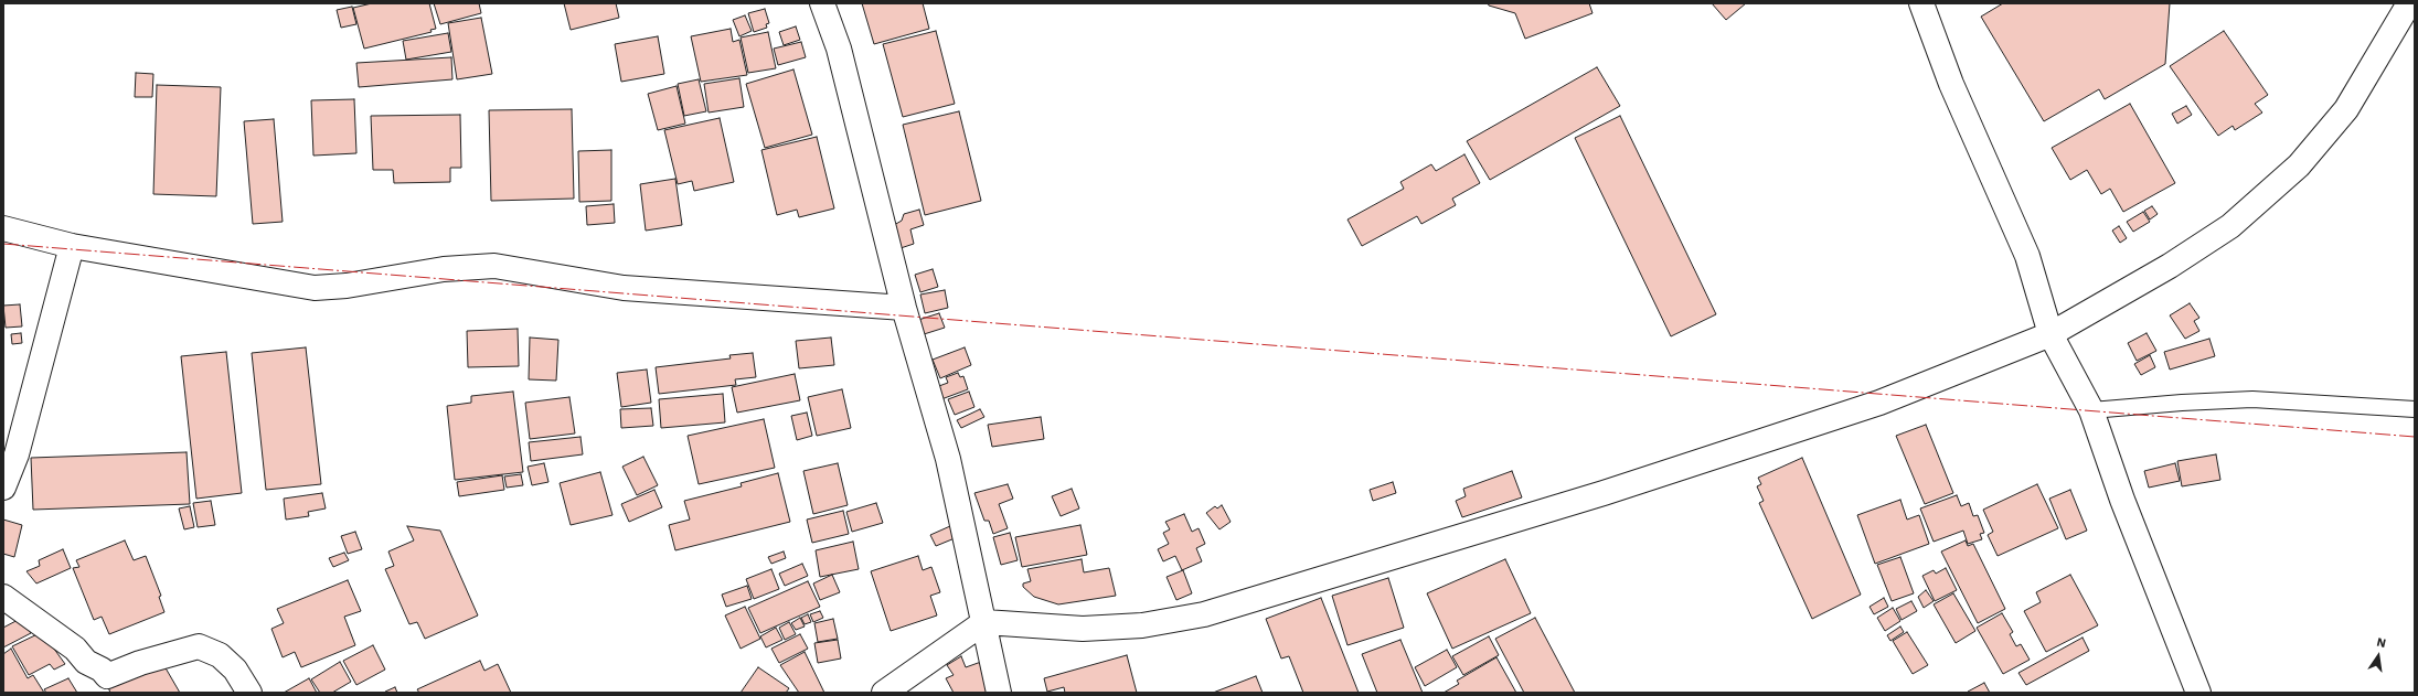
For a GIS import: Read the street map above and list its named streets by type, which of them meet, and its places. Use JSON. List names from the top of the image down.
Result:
{
  "north": "top"
}
